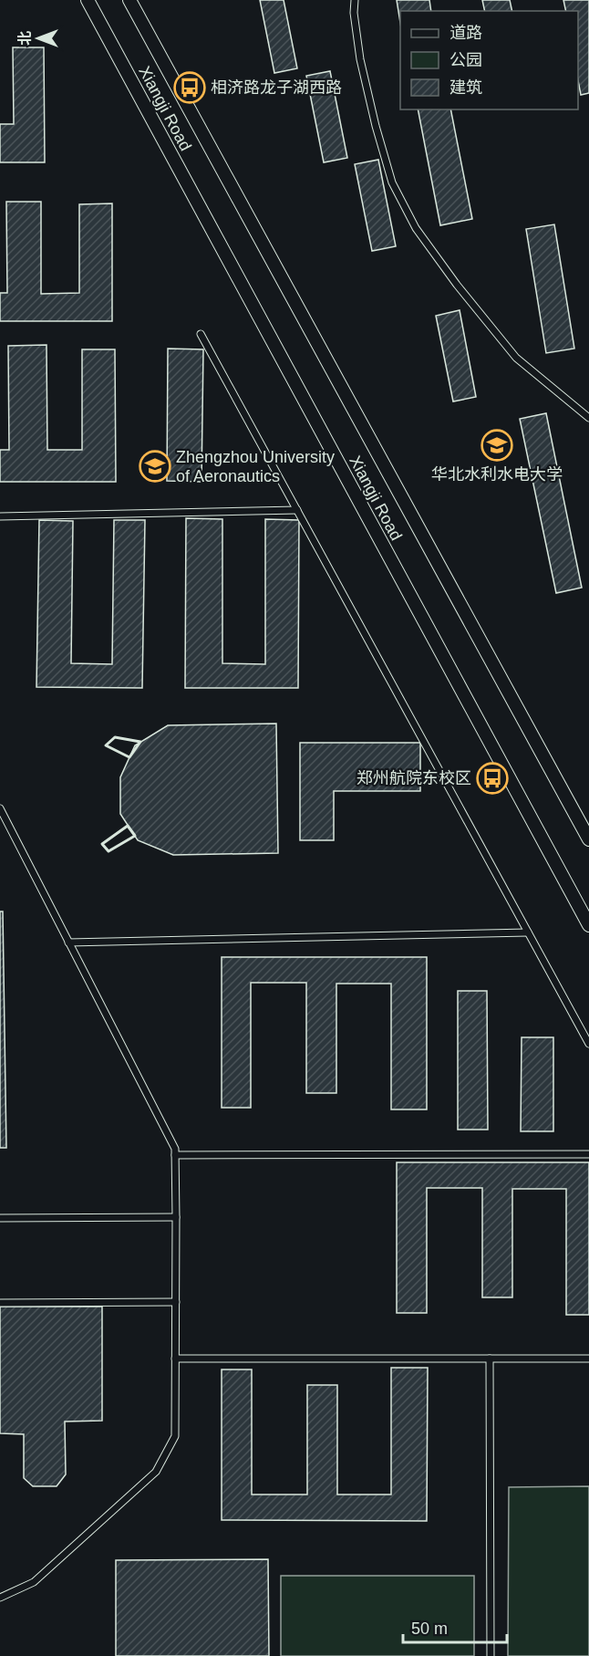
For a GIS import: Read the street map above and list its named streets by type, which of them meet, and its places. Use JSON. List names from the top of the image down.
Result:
{
  "streets": {
    "street": ["Xiangji Road"]
  },
  "places": {
    "bus stop": ["相济路龙子湖西路", "郑州航院东校区"],
    "school or university": ["华北水利水电大学", "Zhengzhou University of Aeronautics"]
  },
  "legend": ["道路", "公园", "建筑"],
  "scale_bar": "50 m",
  "north": "left"
}
